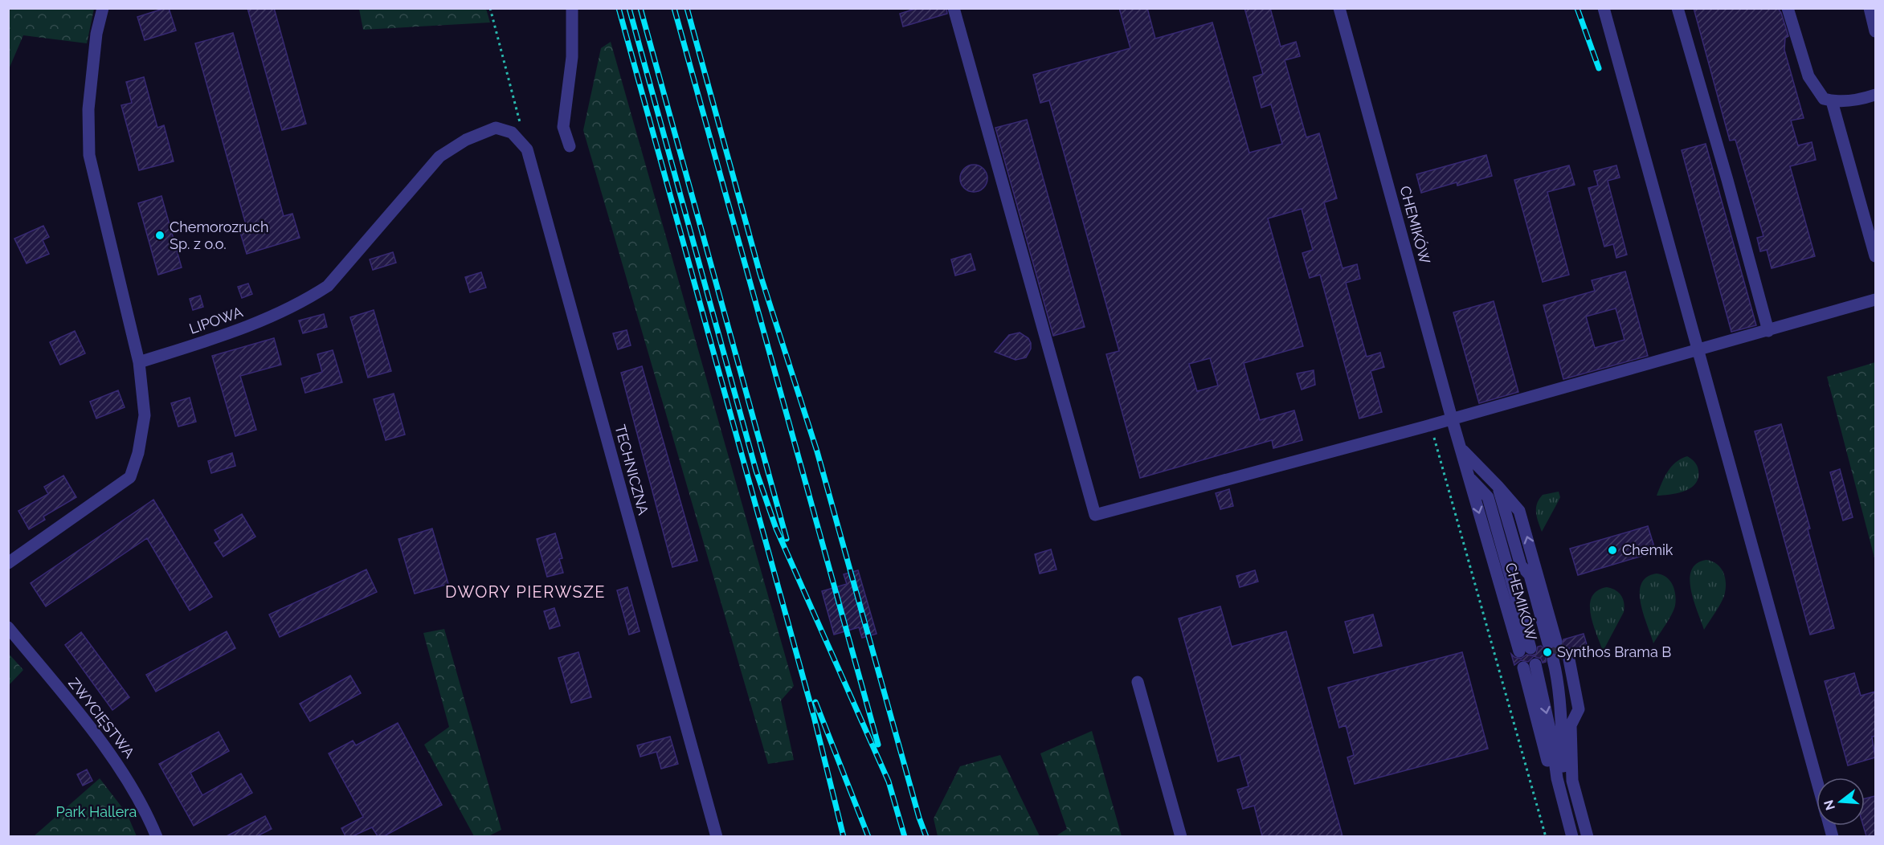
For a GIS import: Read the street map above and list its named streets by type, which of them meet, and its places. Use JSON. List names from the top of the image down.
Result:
{
  "streets": {
    "street": [
      "CHEMIKÓW",
      "LIPOWA",
      "TECHNICZNA",
      "ZWYCIĘSTWA"
    ]
  },
  "crossings": [
    ["LIPOWA", "TECHNICZNA"]
  ],
  "districts": ["DWORY PIERWSZE"],
  "parks": ["Park Hallera"],
  "places": ["Chemorozruch Sp. z o.o.", "Chemik", "Synthos Brama B"],
  "north": "left"
}
